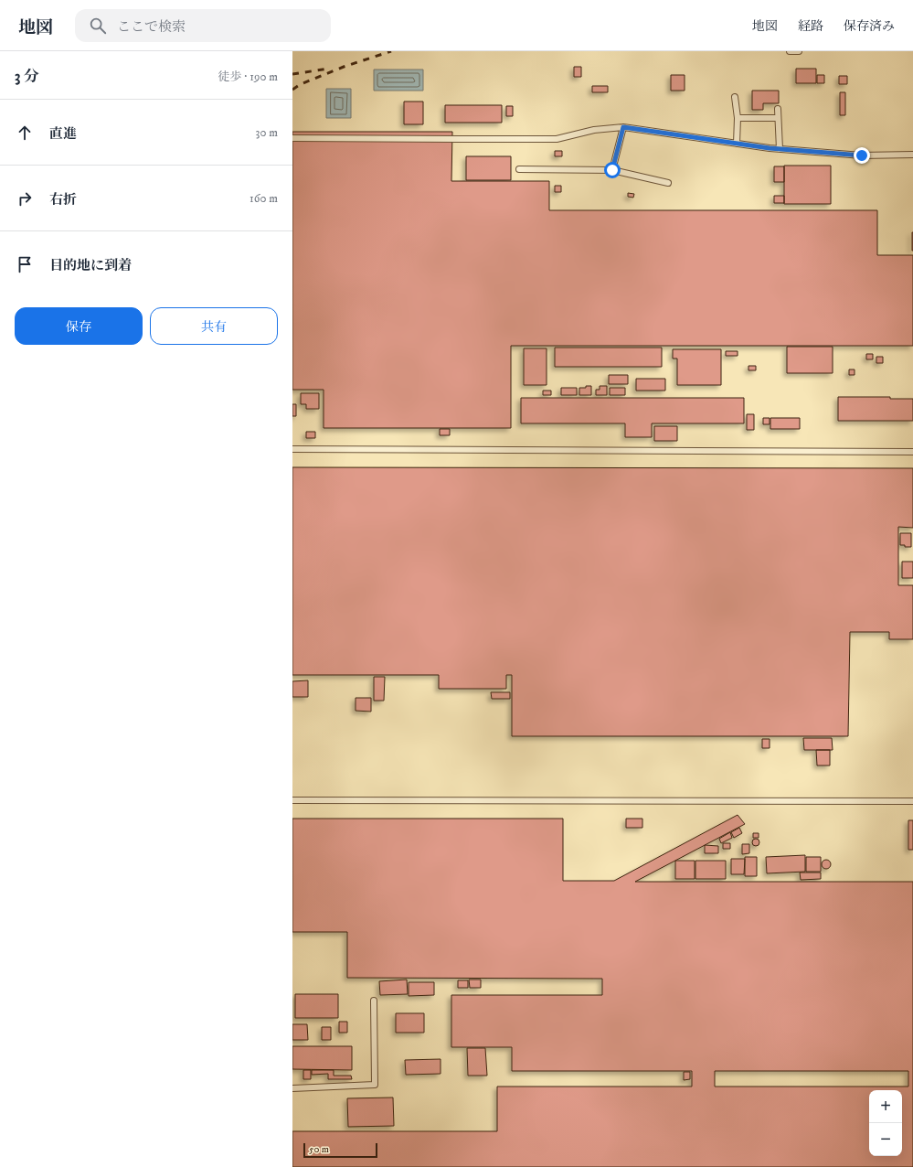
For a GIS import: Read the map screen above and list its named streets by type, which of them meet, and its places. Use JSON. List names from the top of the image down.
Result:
{
  "scale_bar": "50 m",
  "page": {
    "header": "地図",
    "search": "ここで検索",
    "nav": ["地図", "経路", "保存済み"],
    "heading": ["3 分", "徒歩 · 190 m"],
    "list": [
      ["直進", "30 m"],
      ["右折", "160 m"],
      "目的地に到着"
    ],
    "buttons": ["保存", "共有"],
    "map_buttons": ["+", "−"],
    "scale": "50 m"
  }
}
